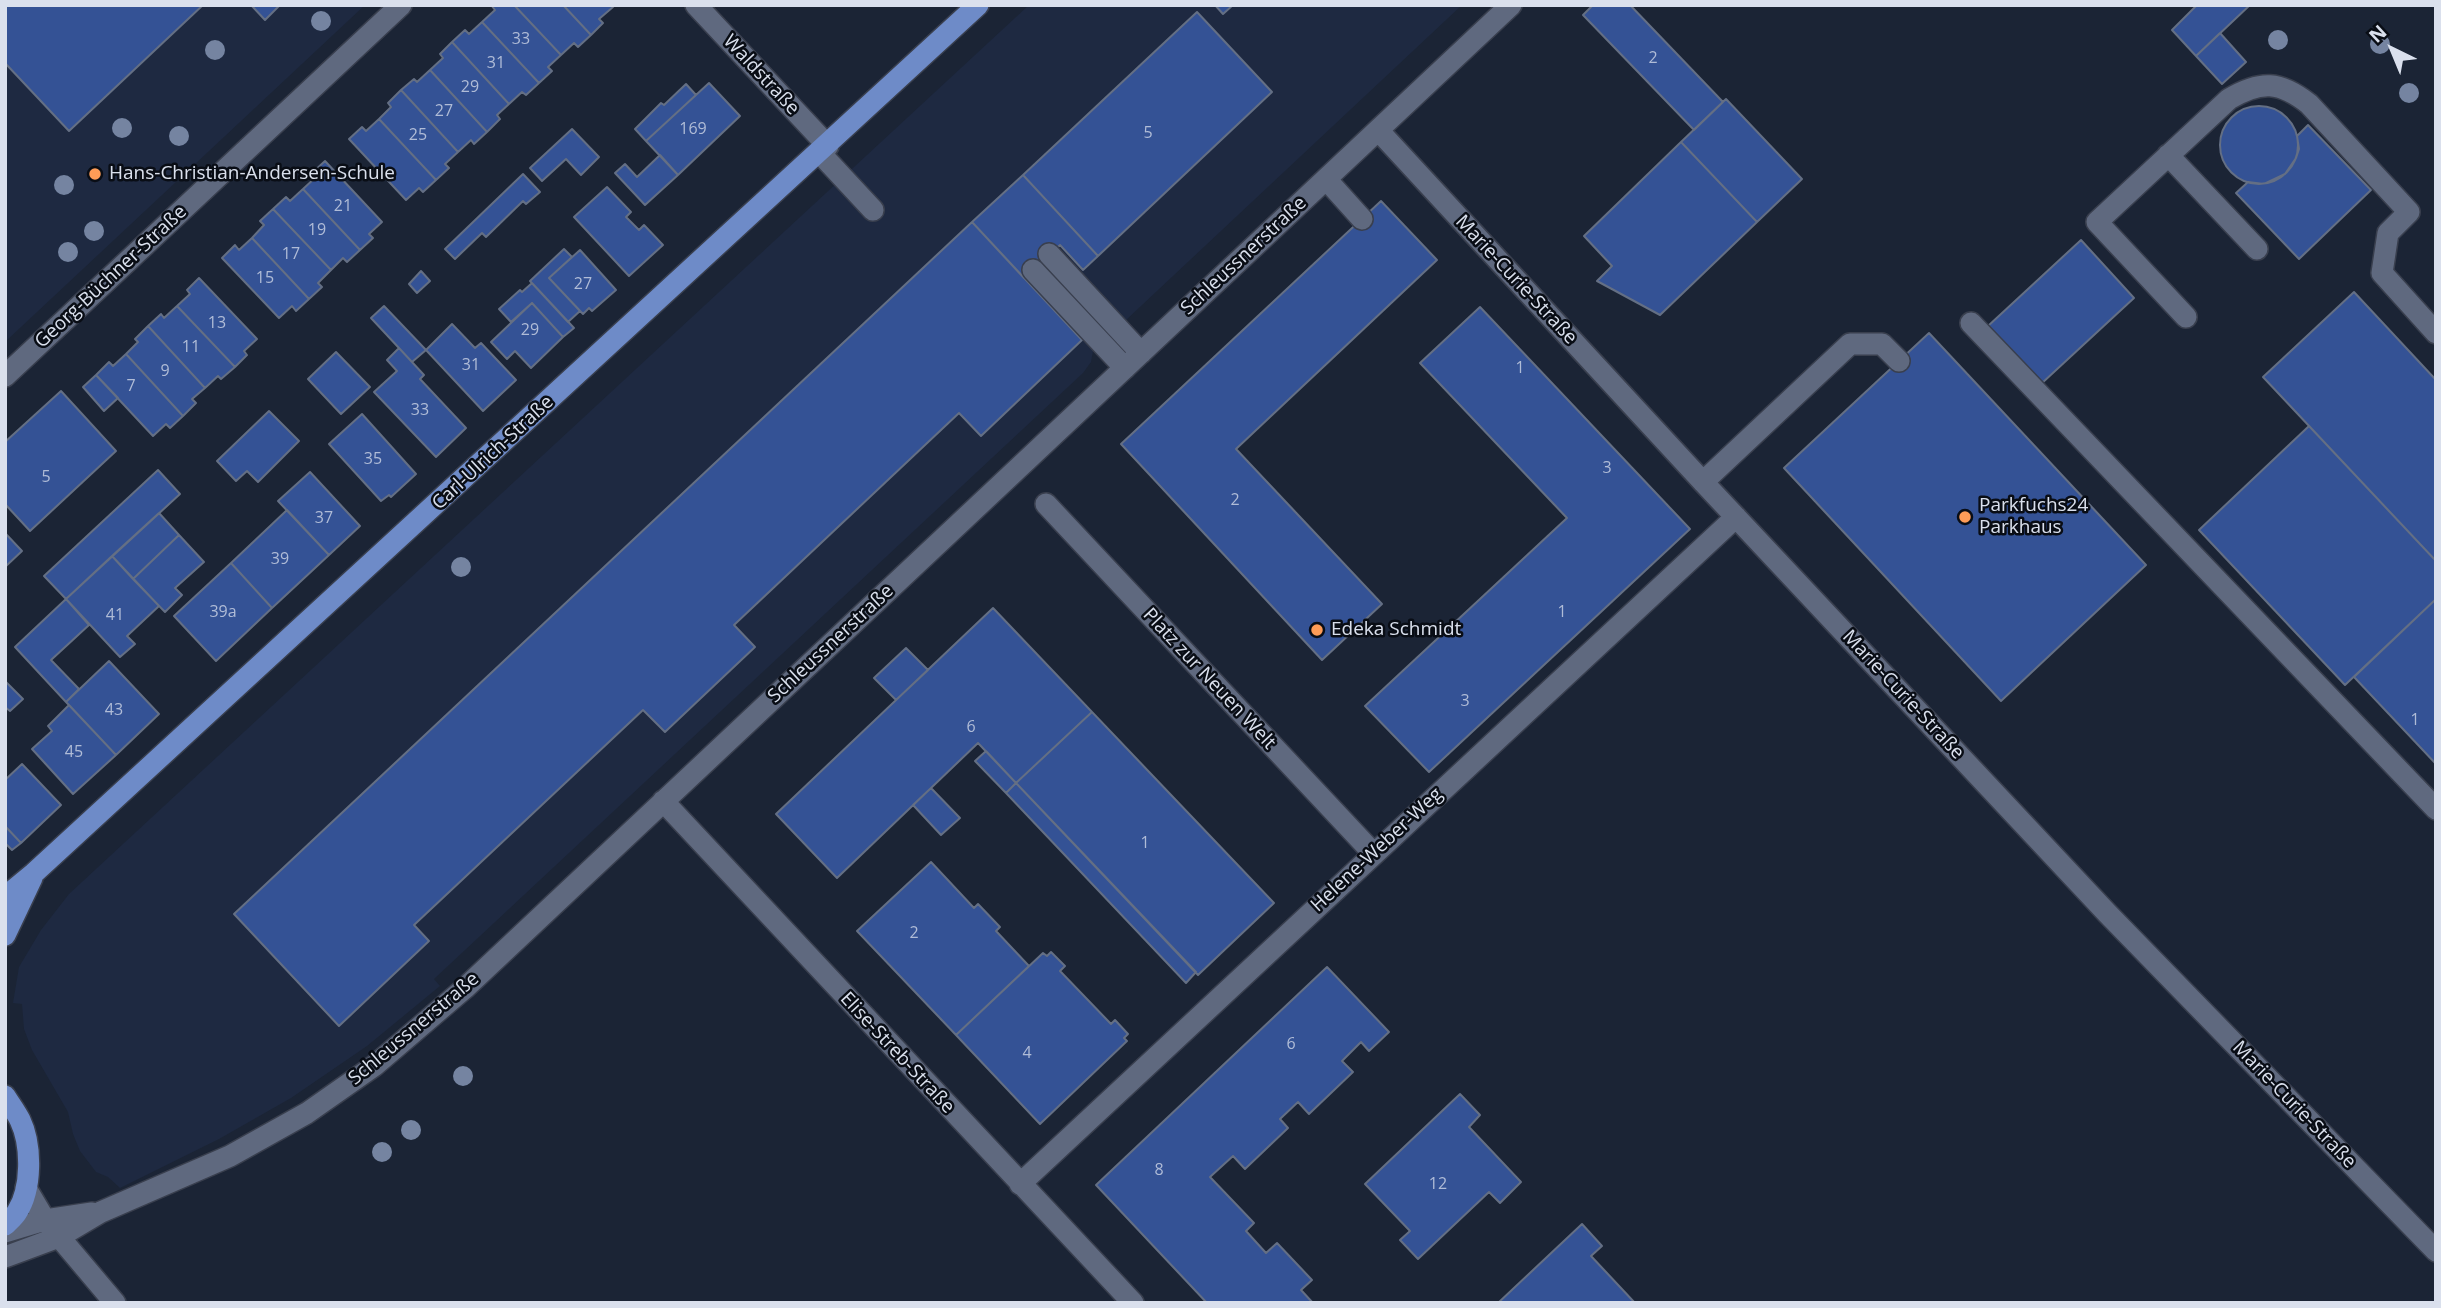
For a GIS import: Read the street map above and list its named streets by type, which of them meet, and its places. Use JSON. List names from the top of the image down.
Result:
{
  "streets": {
    "main road": ["Carl-Ulrich-Straße"],
    "street": [
      "Waldstraße",
      "Schleussnerstraße",
      "Georg-Büchner-Straße",
      "Marie-Curie-Straße",
      "Platz zur Neuen Welt",
      "Helene-Weber-Weg",
      "Elise-Streb-Straße"
    ]
  },
  "crossings": [
    ["Waldstraße", "Carl-Ulrich-Straße"],
    ["Schleussnerstraße", "Marie-Curie-Straße"],
    ["Schleussnerstraße", "Elise-Streb-Straße"],
    ["Marie-Curie-Straße", "Helene-Weber-Weg"],
    ["Platz zur Neuen Welt", "Helene-Weber-Weg"],
    ["Helene-Weber-Weg", "Elise-Streb-Straße"]
  ],
  "places": ["Hans-Christian-Andersen-Schule", "Parkfuchs24 Parkhaus", "Edeka Schmidt"],
  "house_numbers": [
    "33",
    "2",
    "31",
    "29",
    "27",
    "169",
    "5",
    "25",
    "21",
    "19",
    "17",
    "15",
    "27",
    "13",
    "29",
    "11",
    "31",
    "1",
    "9",
    "7",
    "33",
    "35",
    "3",
    "5",
    "2",
    "37",
    "39",
    "39a",
    "1",
    "41",
    "3",
    "43",
    "1",
    "6",
    "45",
    "1",
    "2",
    "6",
    "4",
    "8",
    "12"
  ],
  "north": "top left"
}
